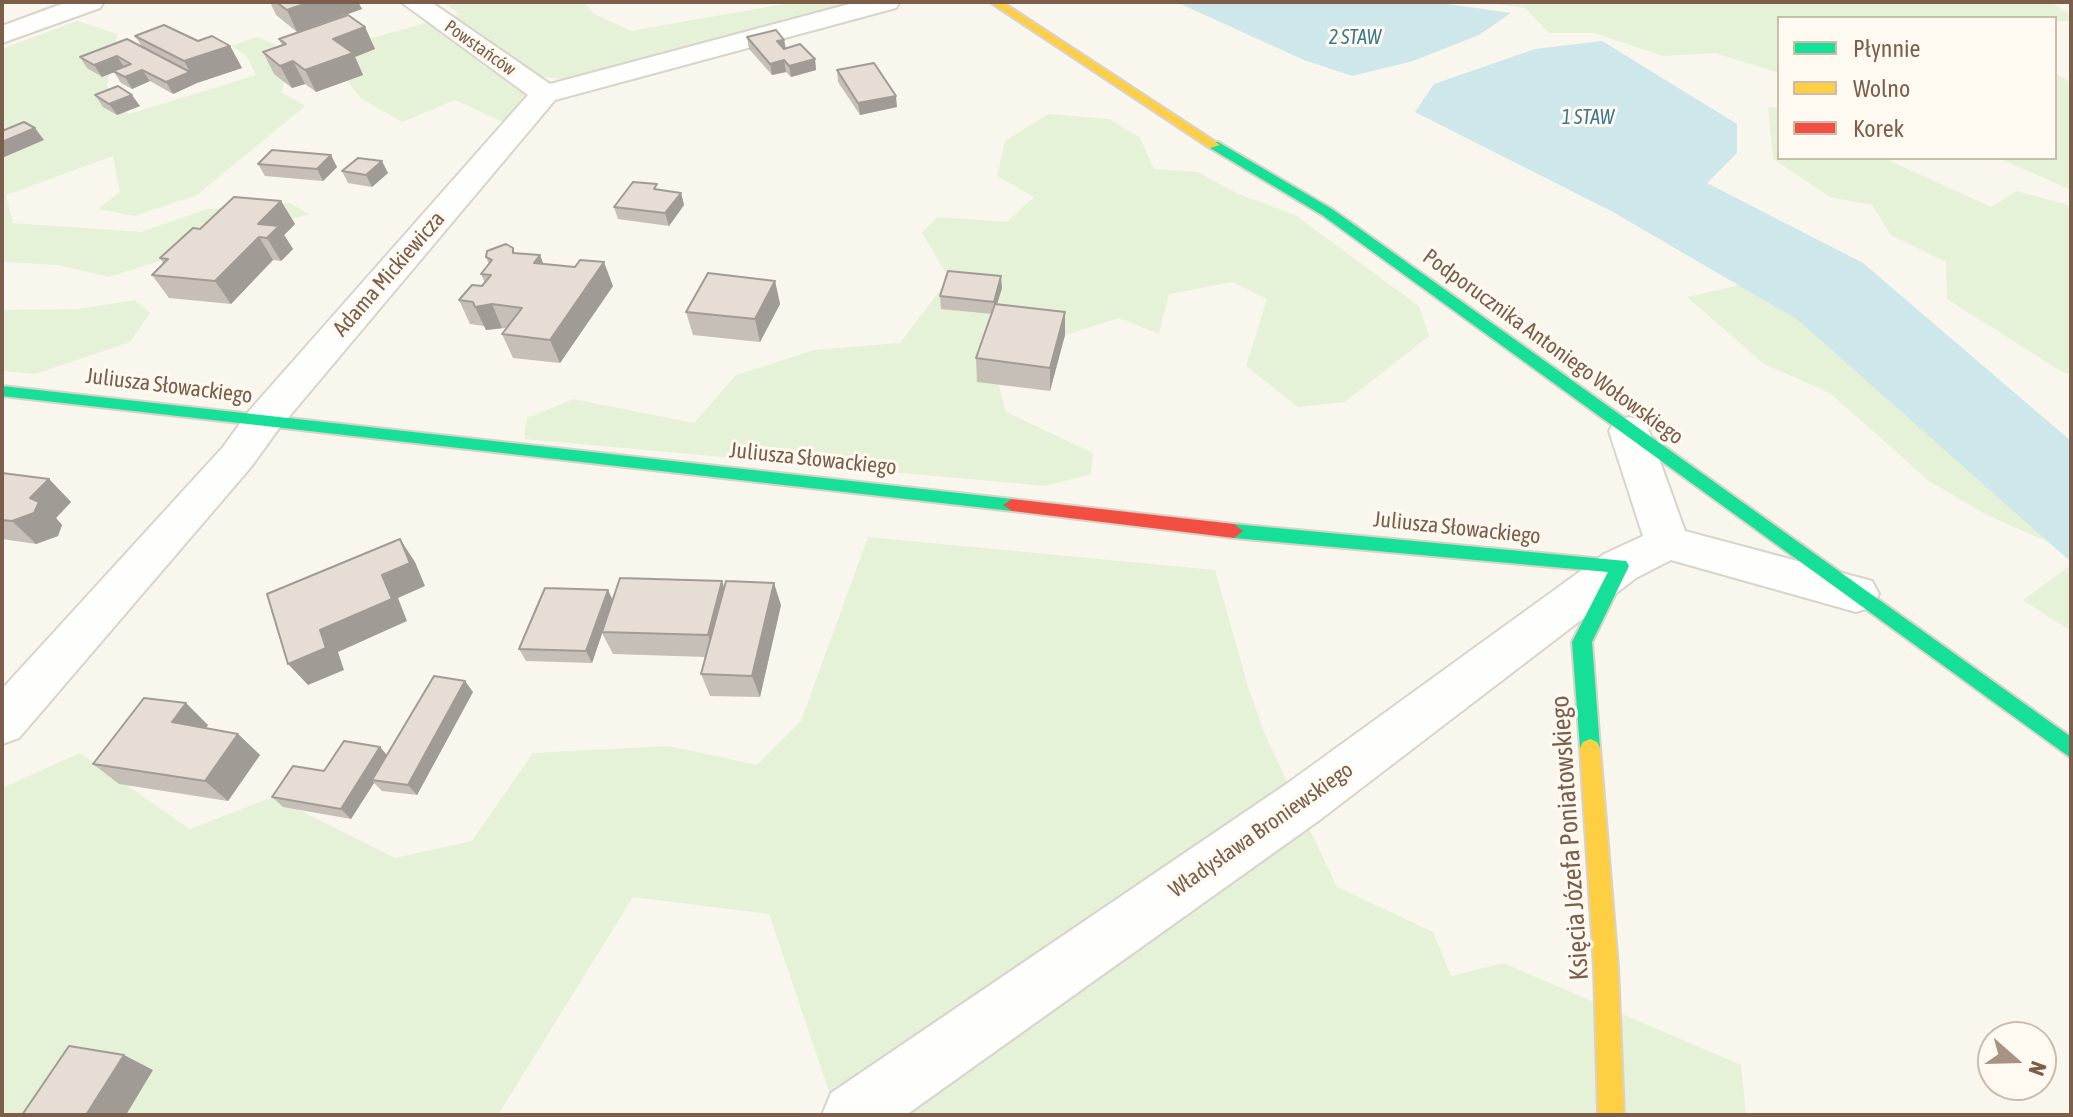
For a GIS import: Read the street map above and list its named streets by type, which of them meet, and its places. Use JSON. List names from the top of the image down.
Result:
{
  "streets": {
    "street": [
      "Powstańców",
      "Adama Mickiewicza",
      "Podporucznika Antoniego Wołowskiego",
      "Juliusza Słowackiego",
      "Władysława Broniewskiego",
      "Księcia Józefa Poniatowskiego"
    ]
  },
  "crossings": [
    ["Powstańców", "Adama Mickiewicza"],
    ["Adama Mickiewicza", "Juliusza Słowackiego"],
    ["Juliusza Słowackiego", "Władysława Broniewskiego"],
    ["Juliusza Słowackiego", "Księcia Józefa Poniatowskiego"],
    ["Władysława Broniewskiego", "Księcia Józefa Poniatowskiego"]
  ],
  "water": ["2 STAW", "1 STAW"],
  "legend": ["Płynnie", "Wolno", "Korek"],
  "north": "right"
}
